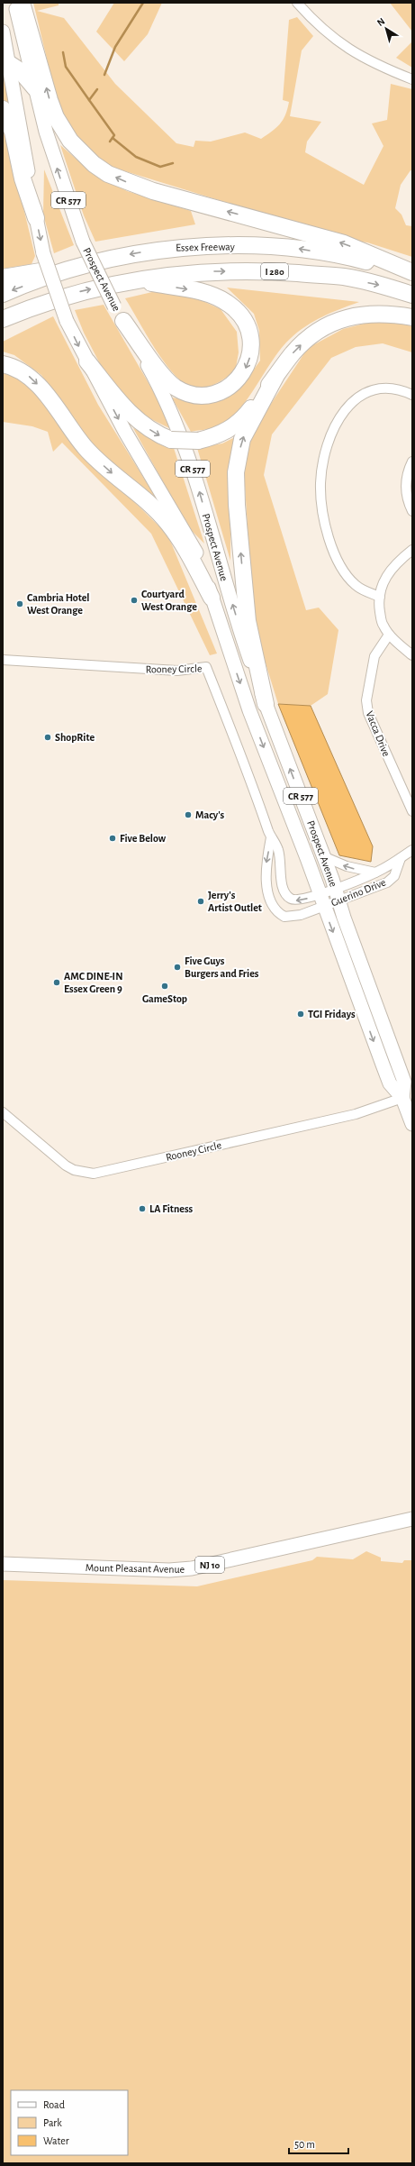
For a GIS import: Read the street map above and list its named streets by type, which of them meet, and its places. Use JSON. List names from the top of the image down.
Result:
{
  "streets": {
    "highway": ["Essex Freeway", "I 280"],
    "main road": [
      "CR 577",
      "Prospect Avenue",
      "NJ 10",
      "Mount Pleasant Avenue"
    ],
    "street": ["Rooney Circle", "Vacca Drive", "Guerino Drive"]
  },
  "crossings": [
    ["Prospect Avenue", "Rooney Circle"],
    ["Prospect Avenue", "Guerino Drive"],
    ["Rooney Circle", "Guerino Drive"]
  ],
  "places": [
    "Courtyard West Orange",
    "Cambria Hotel West Orange",
    "ShopRite",
    "Macy's",
    "Five Below",
    "Jerry's Artist Outlet",
    "Five Guys Burgers and Fries",
    "AMC DINE-IN Essex Green 9",
    "GameStop",
    "TGI Fridays",
    "LA Fitness"
  ],
  "legend": ["Road", "Park", "Water"],
  "scale_bar": "50 m",
  "north": "top left"
}
